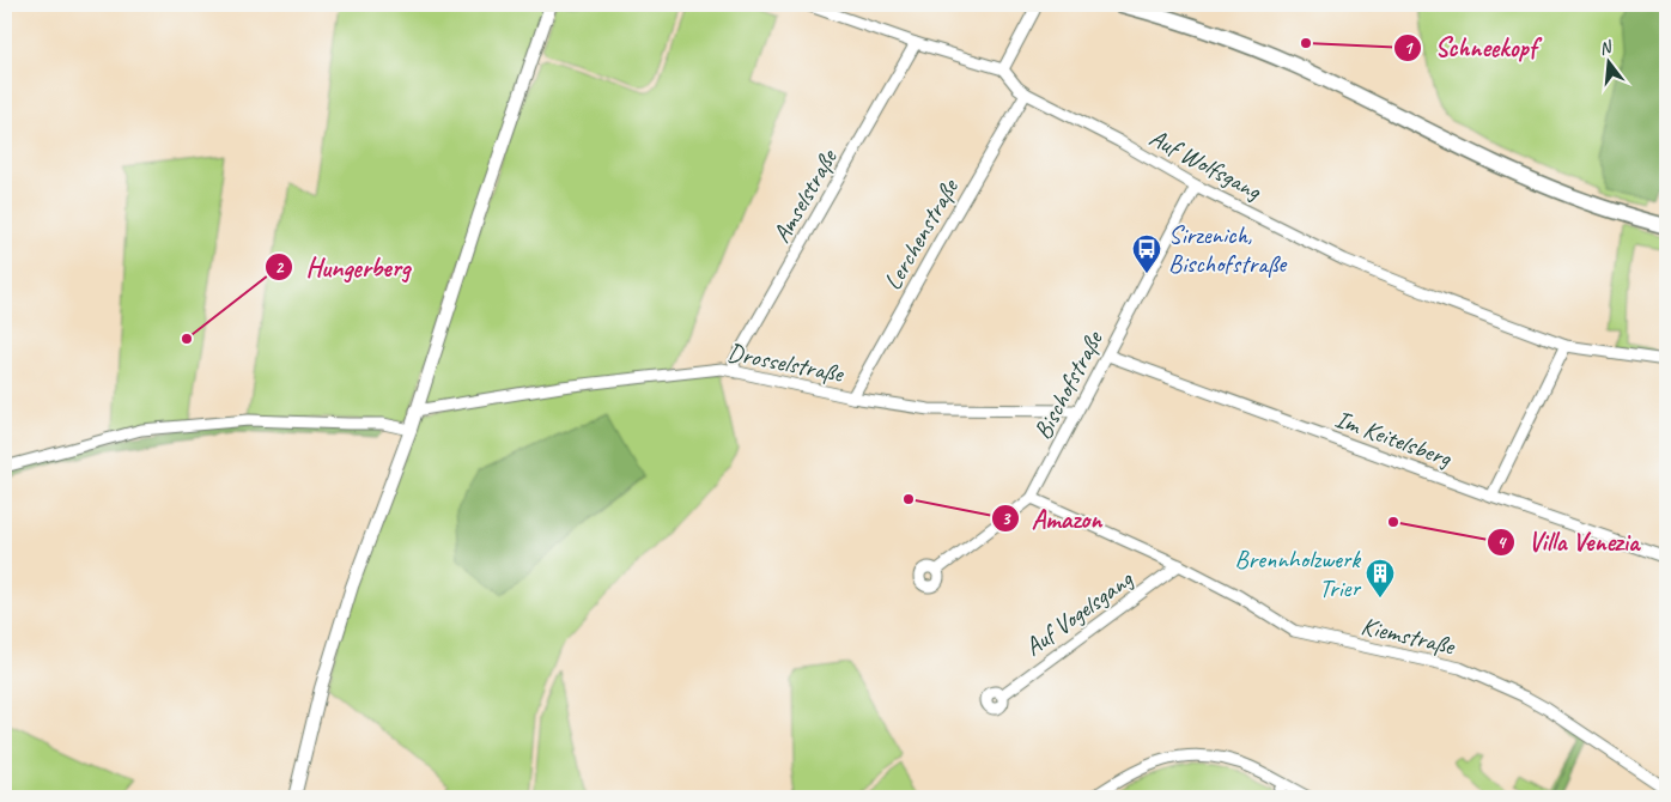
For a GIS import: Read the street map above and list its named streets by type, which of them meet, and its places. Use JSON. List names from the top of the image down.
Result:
{
  "streets": {
    "street": [
      "Auf Wolfsgang",
      "Amselstraße",
      "Lerchenstraße",
      "Drosselstraße",
      "Bischofstraße",
      "Im Keitelsberg",
      "Auf Vogelsgang",
      "Kiemstraße"
    ]
  },
  "crossings": [
    ["Auf Wolfsgang", "Lerchenstraße"],
    ["Auf Wolfsgang", "Bischofstraße"],
    ["Amselstraße", "Drosselstraße"],
    ["Lerchenstraße", "Drosselstraße"],
    ["Drosselstraße", "Bischofstraße"],
    ["Bischofstraße", "Im Keitelsberg"],
    ["Bischofstraße", "Kiemstraße"],
    ["Auf Vogelsgang", "Kiemstraße"]
  ],
  "places": {
    "other": [
      "Schneekopf",
      "Hungerberg",
      "Amazon",
      "Villa Venezia"
    ],
    "bus stop": ["Sirzenich, Bischofstraße"],
    "building": ["Brennholzwerk Trier"]
  },
  "north": "top"
}
